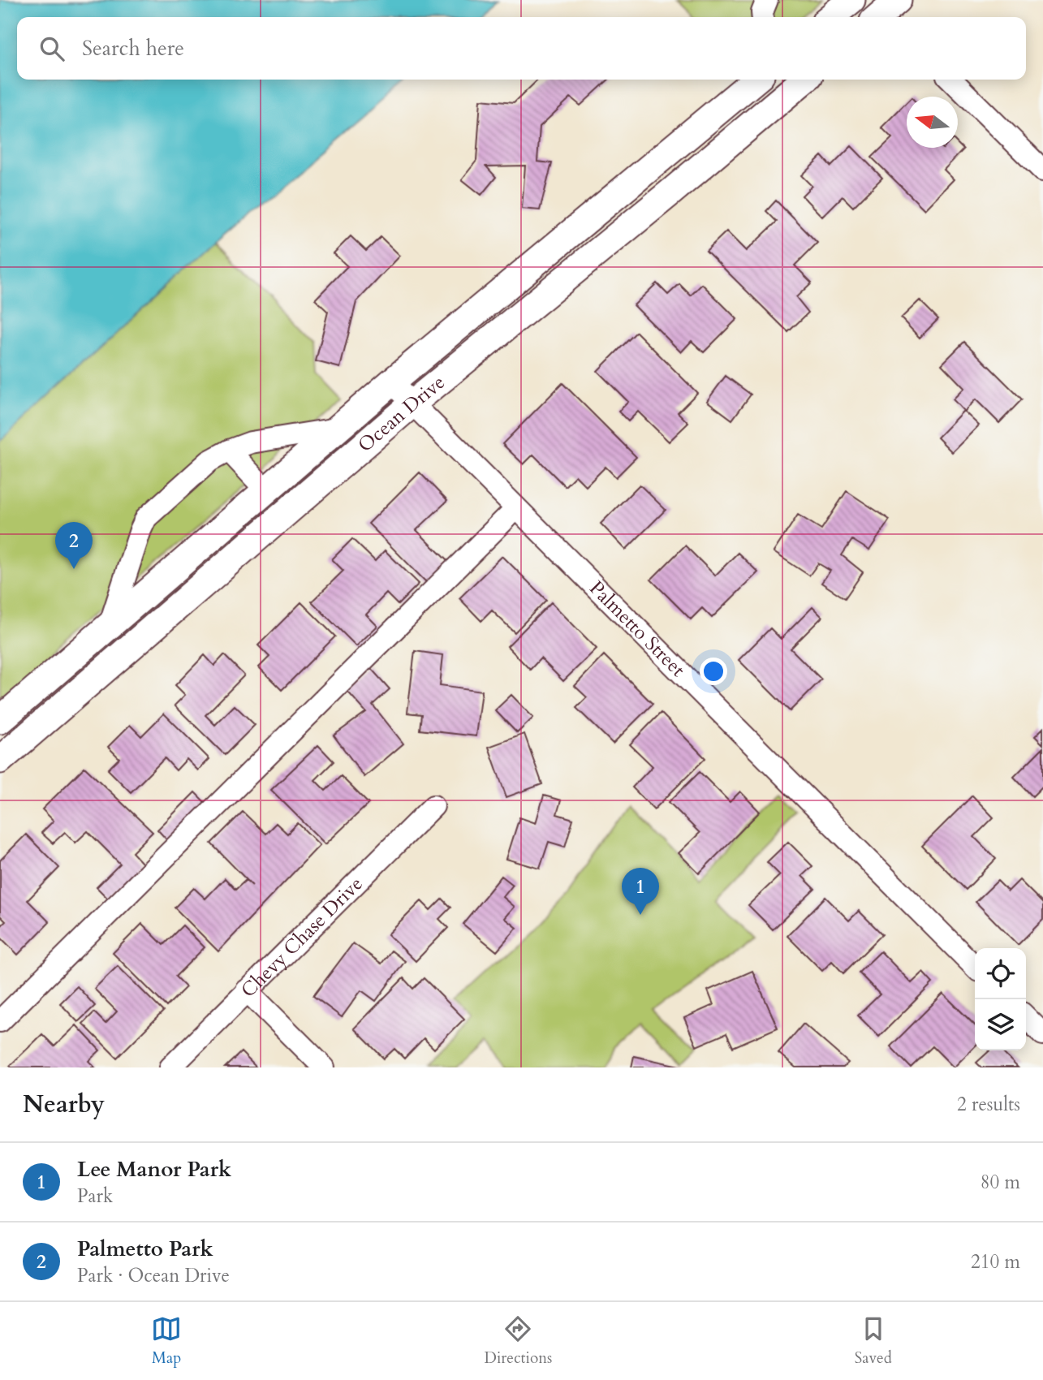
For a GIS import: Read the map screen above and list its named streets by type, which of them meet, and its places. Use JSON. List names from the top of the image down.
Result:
{
  "streets": {
    "main road": ["Ocean Drive"],
    "street": ["Palmetto Street", "Chevy Chase Drive"]
  },
  "crossings": [
    ["Ocean Drive", "Palmetto Street"]
  ],
  "north": "left",
  "page": {
    "search": "Search here",
    "pins": ["2", "1"],
    "heading": ["Nearby", "2 results"],
    "list": [
      {
        "mark": "1",
        "name": "Lee Manor Park",
        "note": "Park",
        "value": "80 m"
      },
      {
        "mark": "2",
        "name": "Palmetto Park",
        "note": "Park · Ocean Drive",
        "value": "210 m"
      }
    ],
    "nav": ["Map", "Directions", "Saved"]
  }
}
